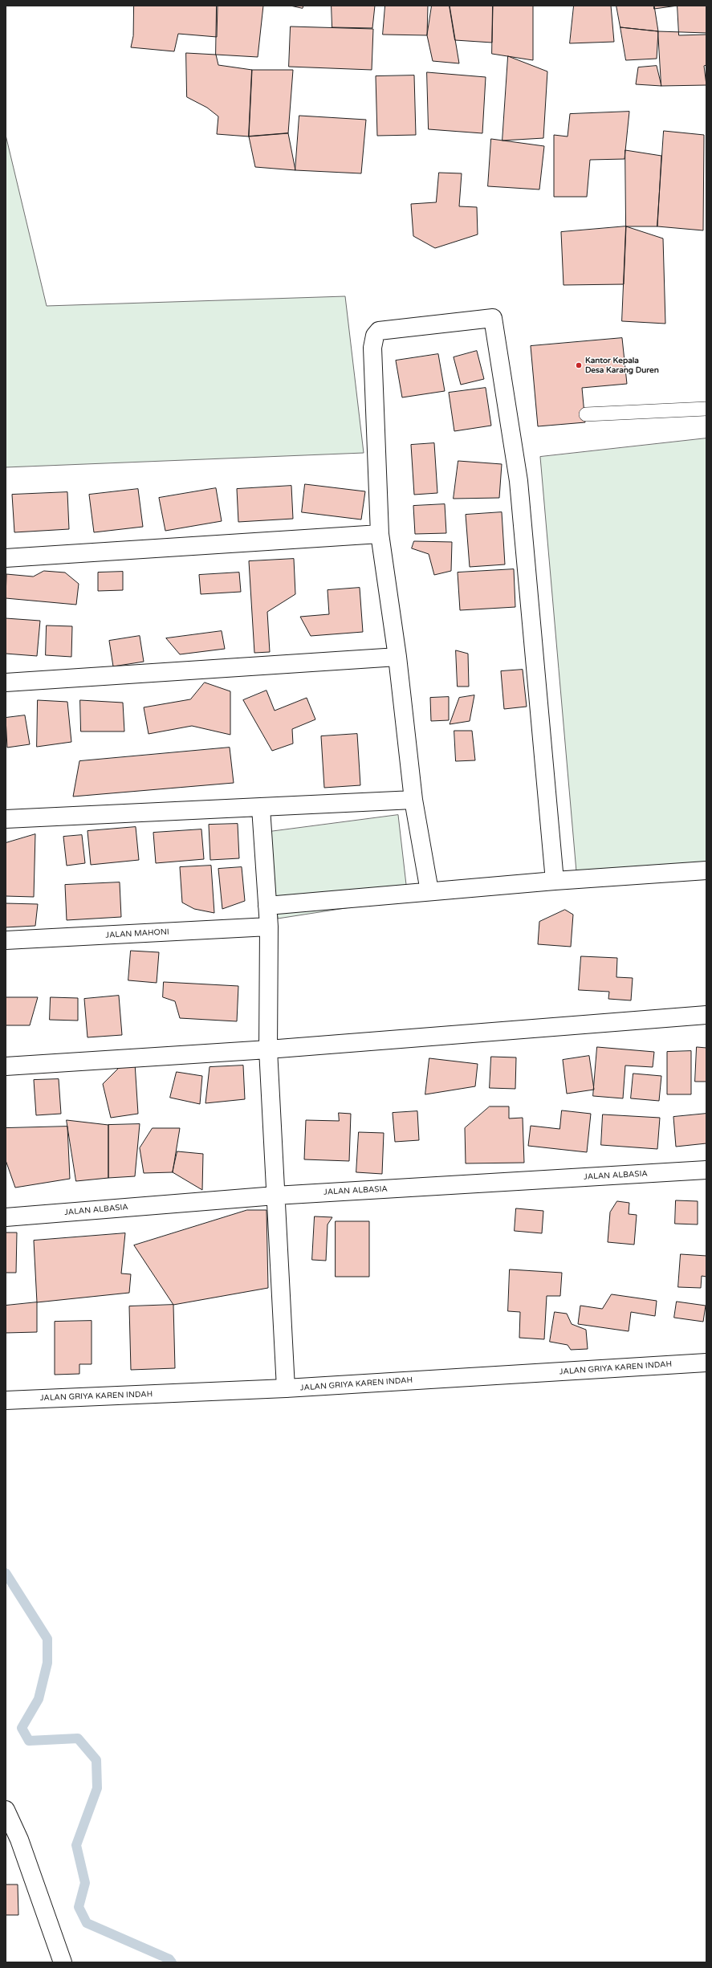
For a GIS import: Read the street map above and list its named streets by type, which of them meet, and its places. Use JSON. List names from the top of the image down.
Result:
{
  "streets": {
    "street": ["JALAN MAHONI", "JALAN ALBASIA", "JALAN GRIYA KAREN INDAH"]
  },
  "places": ["Kantor Kepala Desa Karang Duren"]
}
